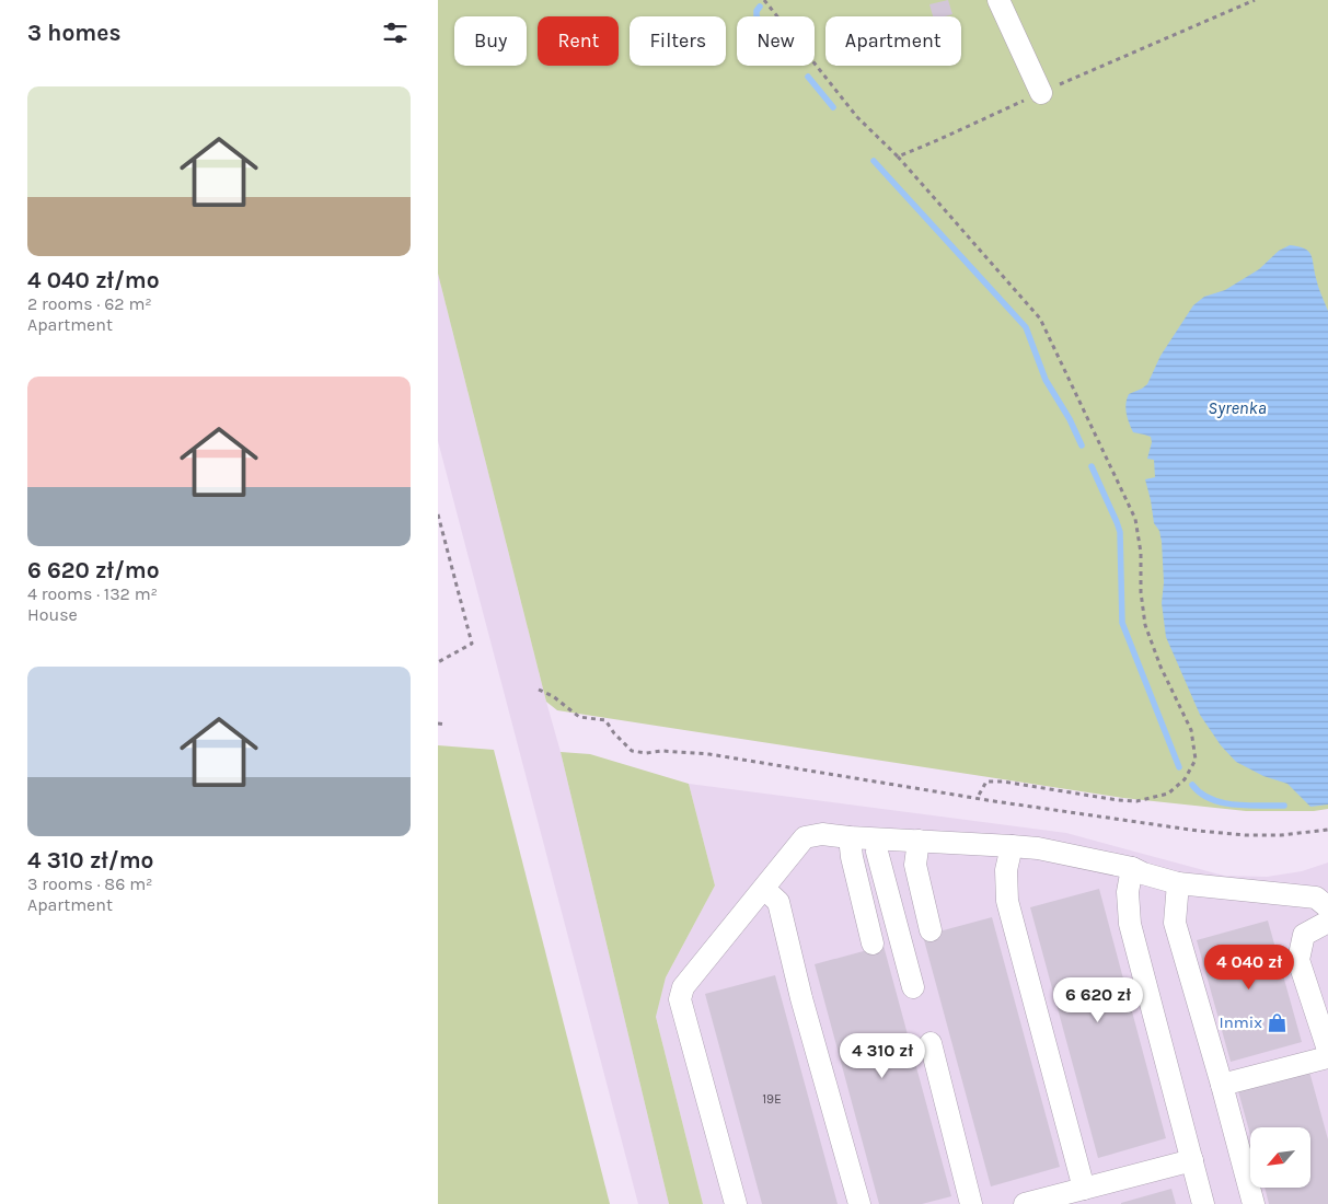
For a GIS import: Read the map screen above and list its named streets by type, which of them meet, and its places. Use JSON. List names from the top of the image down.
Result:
{
  "water": ["Syrenka"],
  "places": {
    "shop": ["Inmix"]
  },
  "house_numbers": ["19E"],
  "north": "bottom left",
  "page": {
    "heading": "3 homes",
    "chip": [
      "Buy",
      "Rent",
      "Filters",
      "New",
      "Apartment"
    ],
    "list": [
      {
        "name": "4 040 zł/mo",
        "note": "2 rooms · 62 m² · Apartment"
      },
      {
        "name": "6 620 zł/mo",
        "note": "4 rooms · 132 m² · House"
      },
      {
        "name": "4 310 zł/mo",
        "note": "3 rooms · 86 m² · Apartment"
      }
    ],
    "price": ["4 040 zł", "6 620 zł", "4 310 zł"]
  }
}
